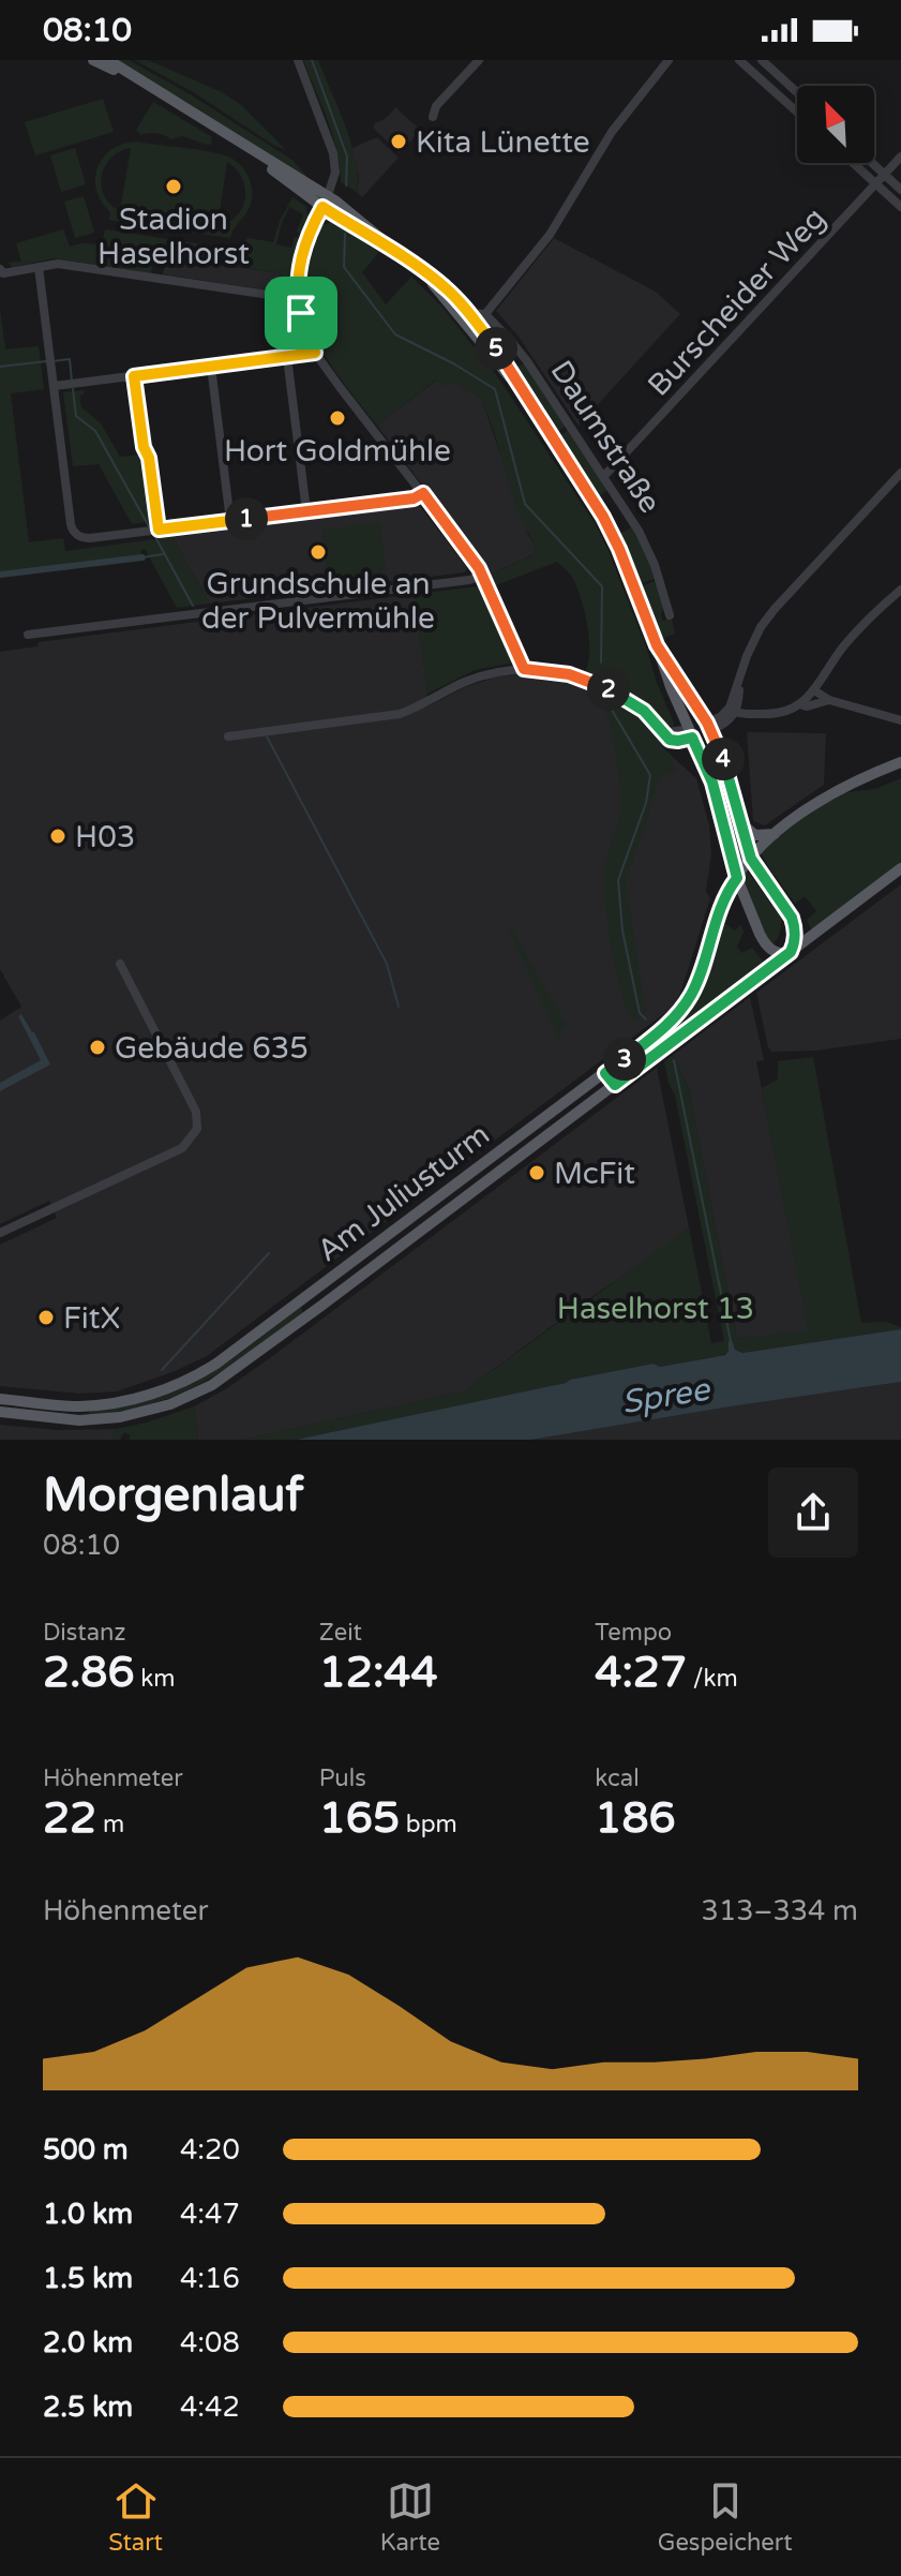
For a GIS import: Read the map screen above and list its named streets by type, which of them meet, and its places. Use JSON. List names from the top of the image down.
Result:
{
  "streets": {
    "main road": ["Daumstraße", "Am Juliusturm"],
    "street": ["Burscheider Weg"]
  },
  "crossings": [
    ["Burscheider Weg", "Daumstraße"],
    ["Daumstraße", "Am Juliusturm"]
  ],
  "water": ["Spree"],
  "parks": ["Haselhorst 13"],
  "places": [
    "Kita Lünette",
    "Stadion Haselhorst",
    "Hort Goldmühle",
    "Grundschule an der Pulvermühle",
    "H03",
    "Gebäude 635",
    "McFit",
    "FitX"
  ],
  "north": "top left",
  "page": {
    "status": "08:10",
    "pins": [
      "5",
      "1",
      "2",
      "4",
      "3"
    ],
    "heading": ["Morgenlauf", "08:10"],
    "stats": [
      ["Distanz", "2.86 km"],
      ["Zeit", "12:44"],
      ["Tempo", "4:27 /km"],
      ["Höhenmeter", "22 m"],
      ["Puls", "165 bpm"],
      ["kcal", "186"]
    ],
    "chart": ["Höhenmeter", "313–334 m"],
    "list": [
      {
        "name": "500 m",
        "note": "4:20"
      },
      {
        "name": "1.0 km",
        "note": "4:47"
      },
      {
        "name": "1.5 km",
        "note": "4:16"
      },
      {
        "name": "2.0 km",
        "note": "4:08"
      },
      {
        "name": "2.5 km",
        "note": "4:42"
      }
    ],
    "tabs": ["Start", "Karte", "Gespeichert"]
  }
}
